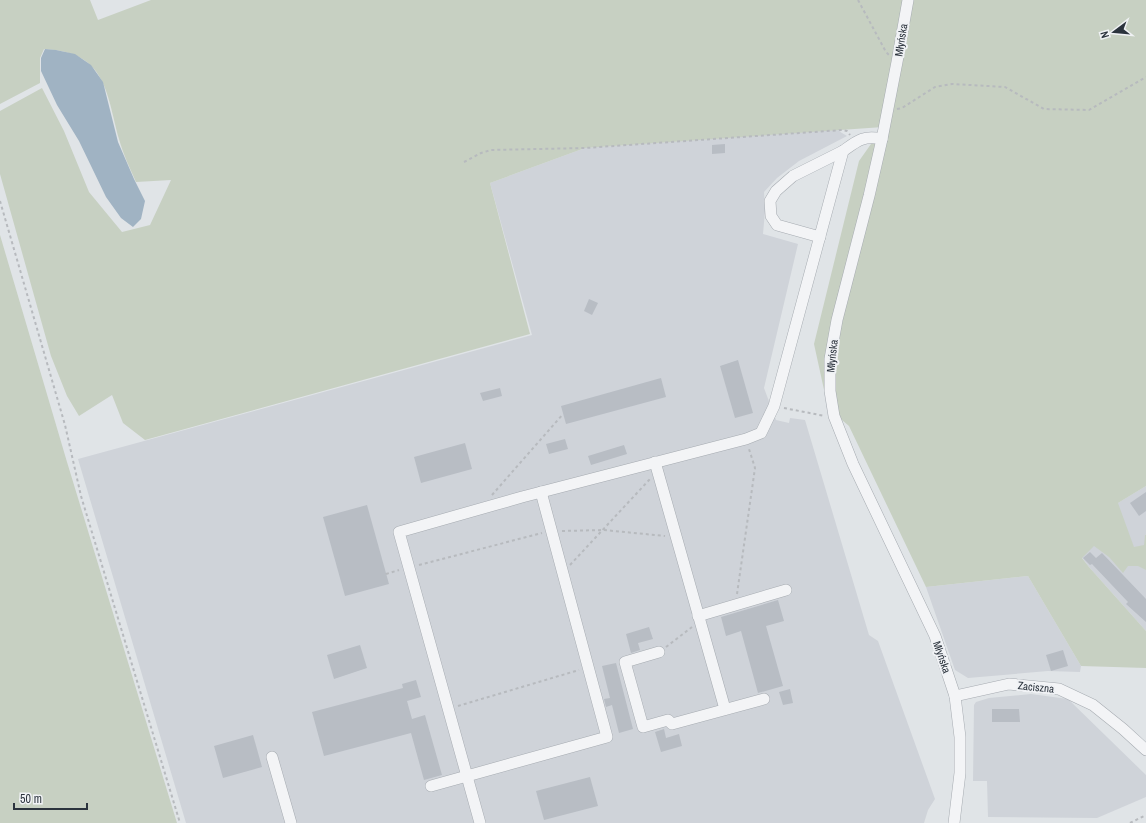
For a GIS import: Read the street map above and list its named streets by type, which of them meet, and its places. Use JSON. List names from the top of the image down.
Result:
{
  "streets": {
    "street": ["Młyńska", "Zaciszna"]
  },
  "crossings": [
    ["Młyńska", "Zaciszna"]
  ],
  "scale_bar": "50 m",
  "north": "left"
}
